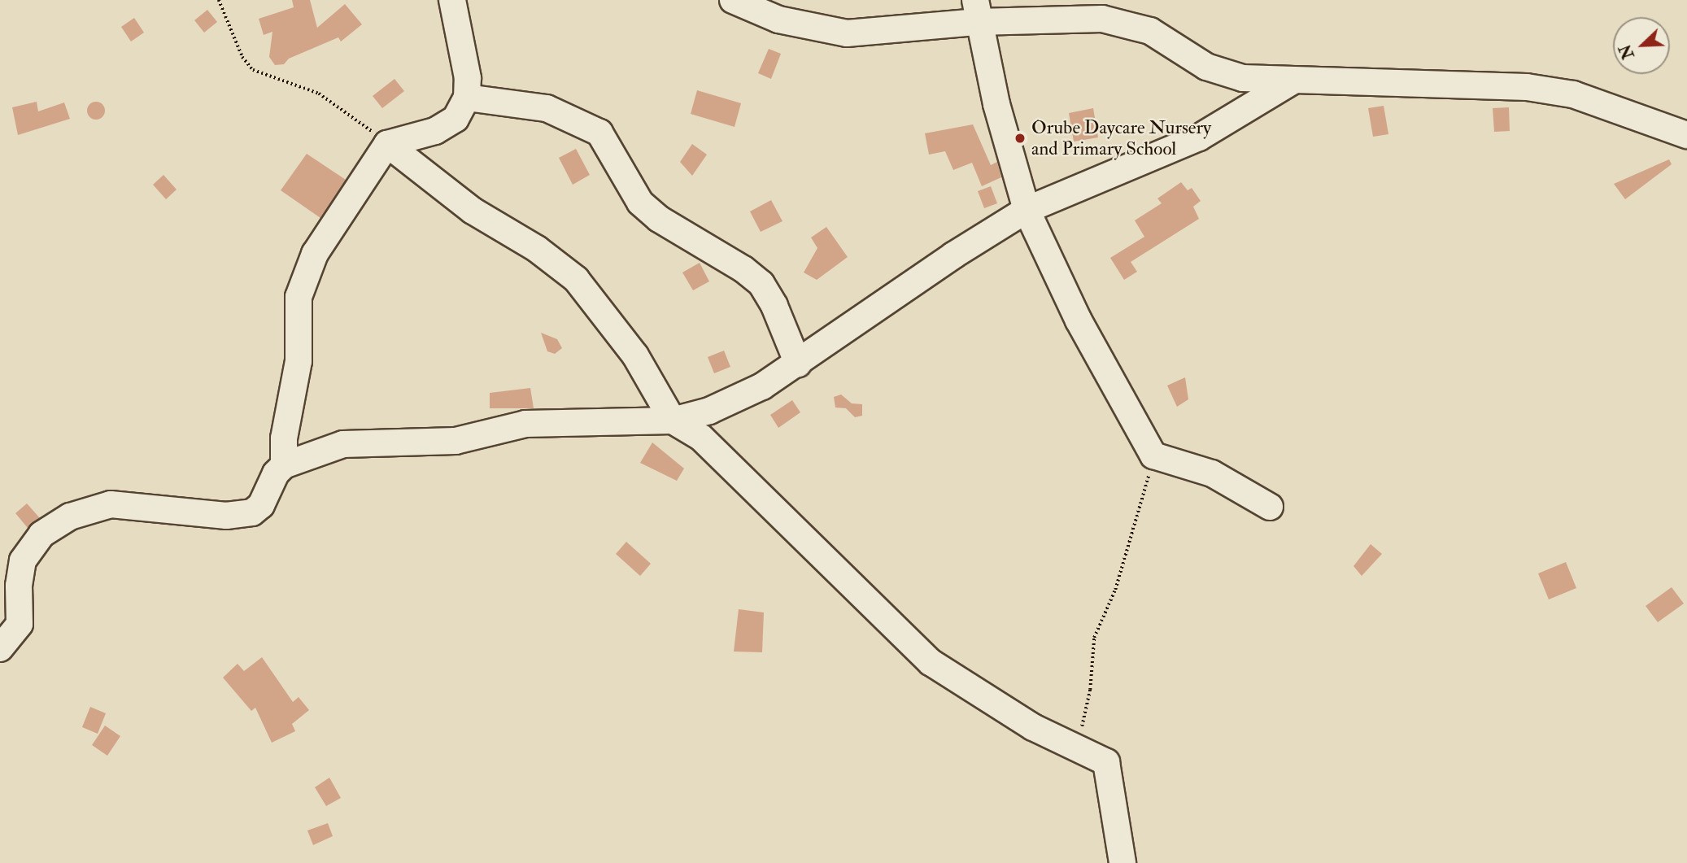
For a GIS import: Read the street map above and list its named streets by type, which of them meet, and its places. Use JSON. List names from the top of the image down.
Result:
{
  "places": ["Orube Daycare Nursery and Primary School"],
  "north": "bottom left"
}
